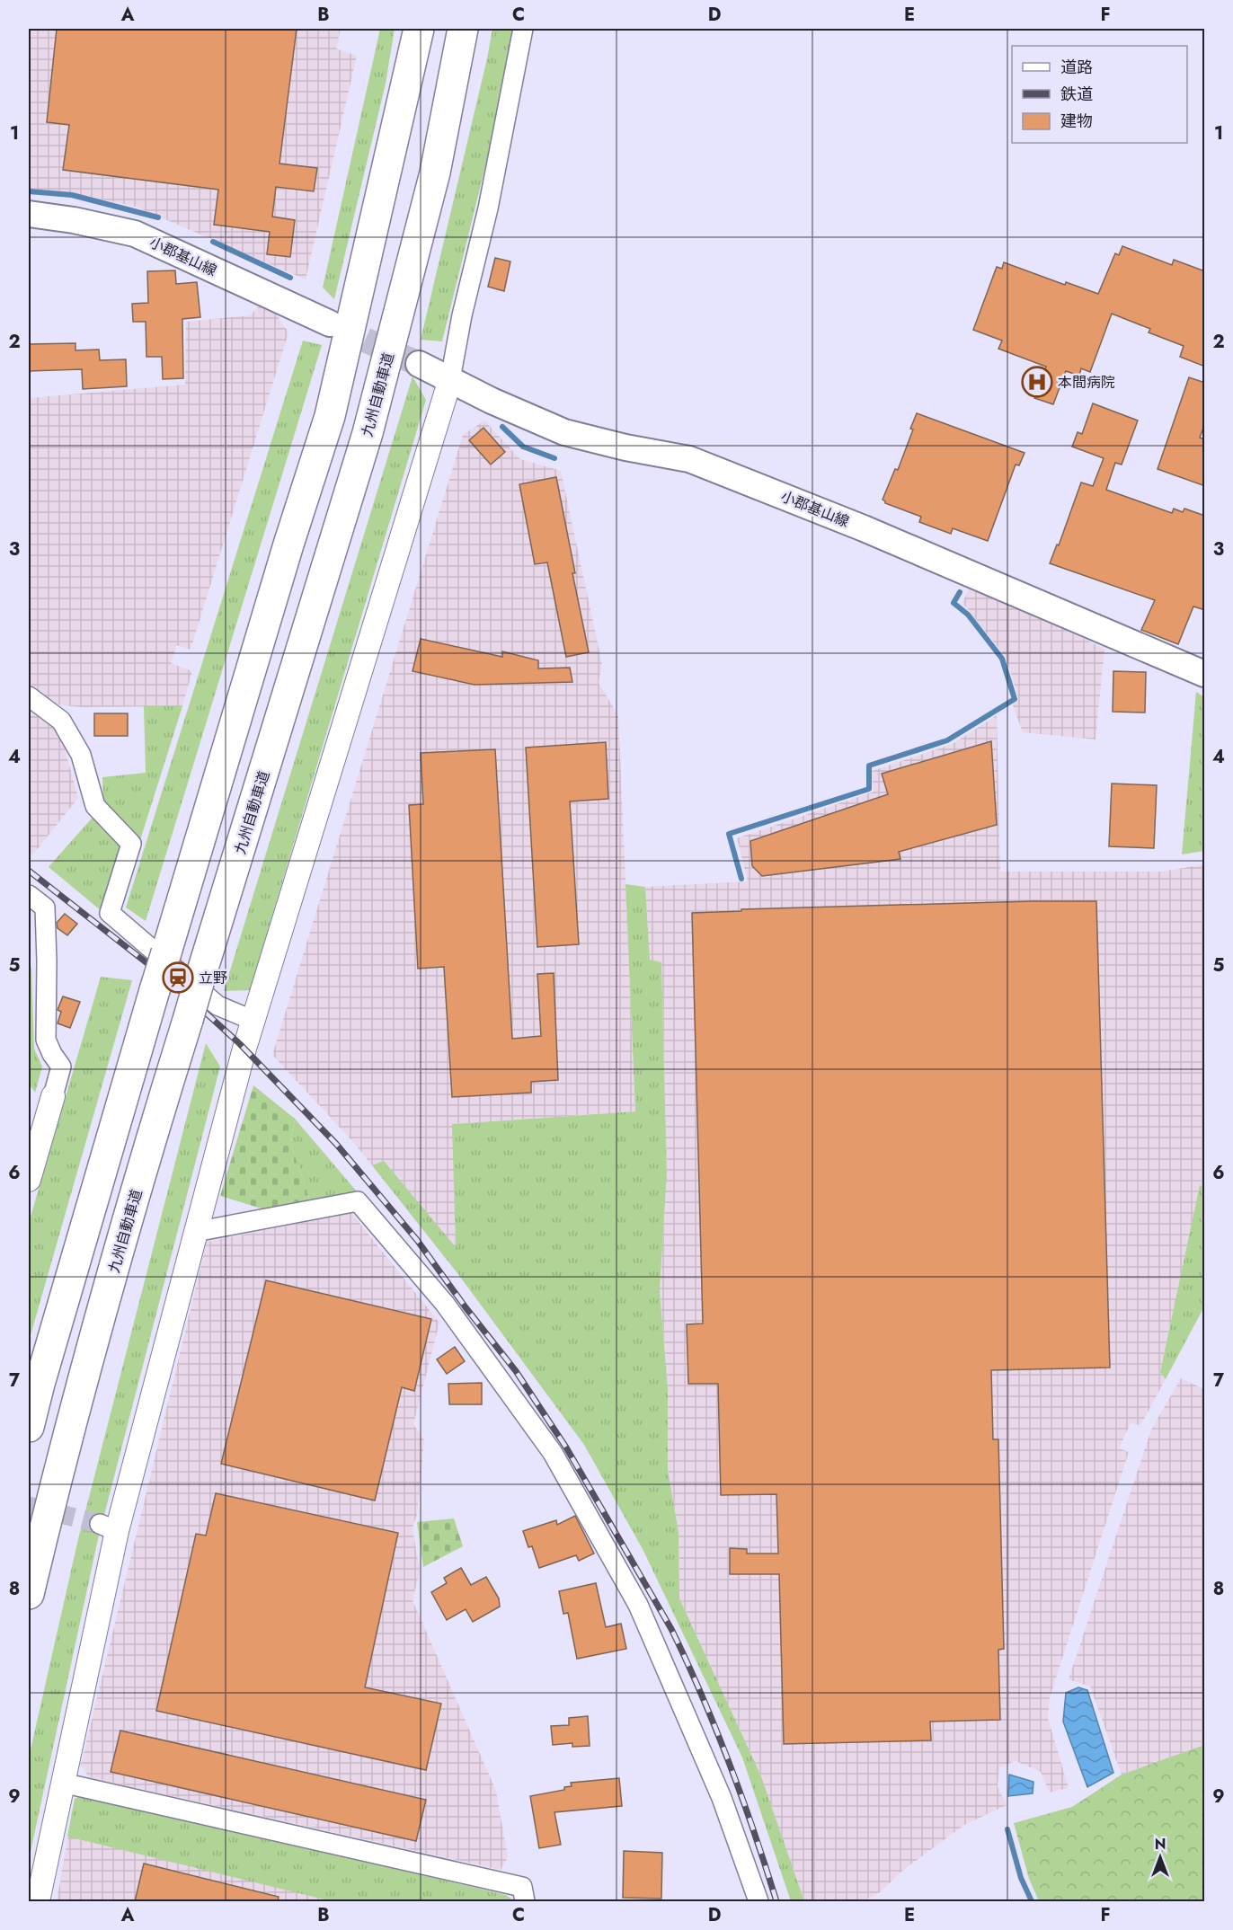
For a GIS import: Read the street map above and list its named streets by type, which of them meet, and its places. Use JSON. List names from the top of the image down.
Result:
{
  "streets": {
    "highway": ["九州自動車道"],
    "main road": ["小郡基山線"]
  },
  "places": {
    "hospital": ["本間病院"],
    "station": ["立野"]
  },
  "legend": ["道路", "鉄道", "建物"],
  "north": "top",
  "grid": {
    "columns": [
      "A",
      "B",
      "C",
      "D",
      "E",
      "F"
    ],
    "rows": [
      "1",
      "2",
      "3",
      "4",
      "5",
      "6",
      "7",
      "8",
      "9"
    ]
  }
}
